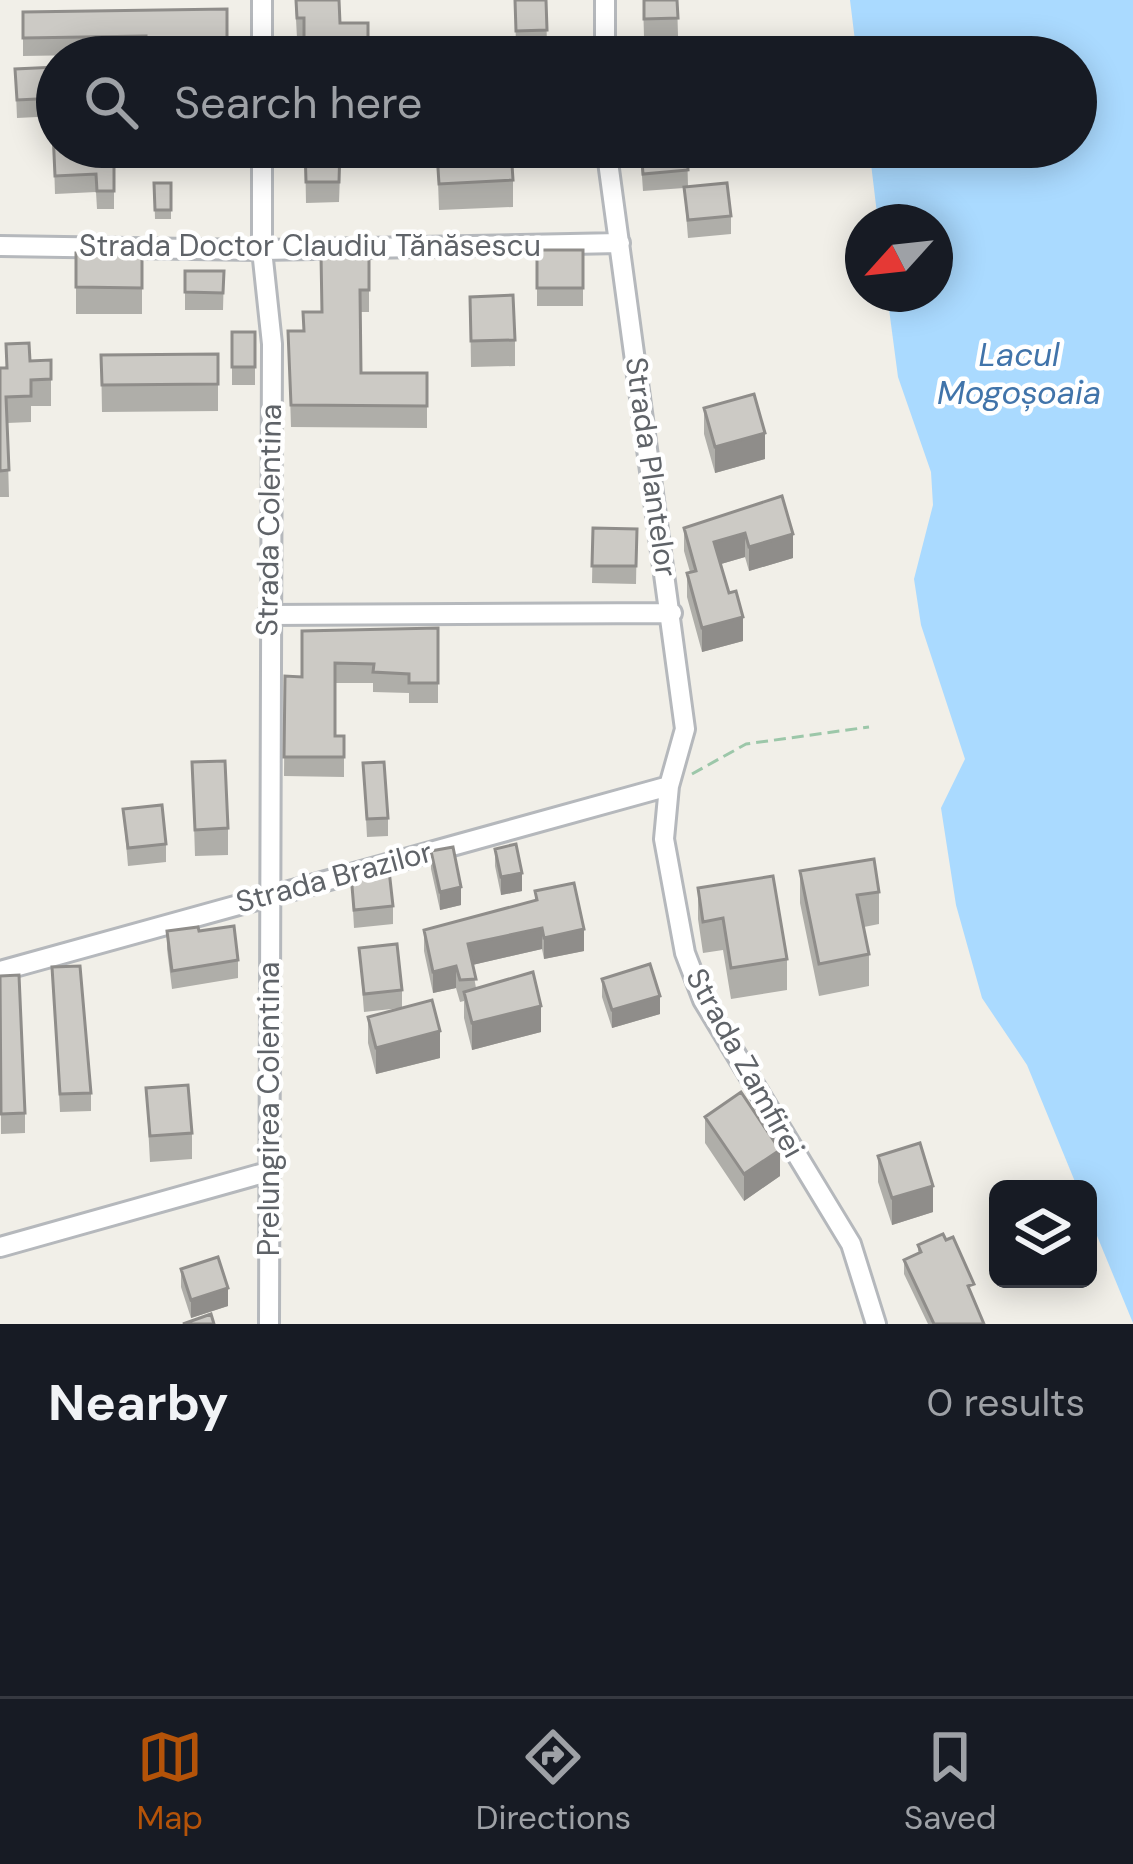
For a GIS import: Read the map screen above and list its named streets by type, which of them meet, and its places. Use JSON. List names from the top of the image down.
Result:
{
  "streets": {
    "street": [
      "Strada Doctor Claudiu Tănăsescu",
      "Strada Plantelor",
      "Strada Colentina",
      "Strada Brazilor",
      "Strada Zamfirei",
      "Prelungirea Colentina"
    ]
  },
  "crossings": [
    ["Strada Doctor Claudiu Tănăsescu", "Strada Plantelor"],
    ["Strada Doctor Claudiu Tănăsescu", "Strada Colentina"],
    ["Strada Plantelor", "Strada Brazilor"],
    ["Strada Plantelor", "Strada Zamfirei"],
    ["Strada Colentina", "Strada Brazilor"],
    ["Strada Colentina", "Prelungirea Colentina"],
    ["Strada Brazilor", "Strada Zamfirei"],
    ["Strada Brazilor", "Prelungirea Colentina"]
  ],
  "water": ["Lacul Mogoșoaia"],
  "north": "bottom left",
  "page": {
    "search": "Search here",
    "heading": ["Nearby", "0 results"],
    "nav": ["Map", "Directions", "Saved"]
  }
}
